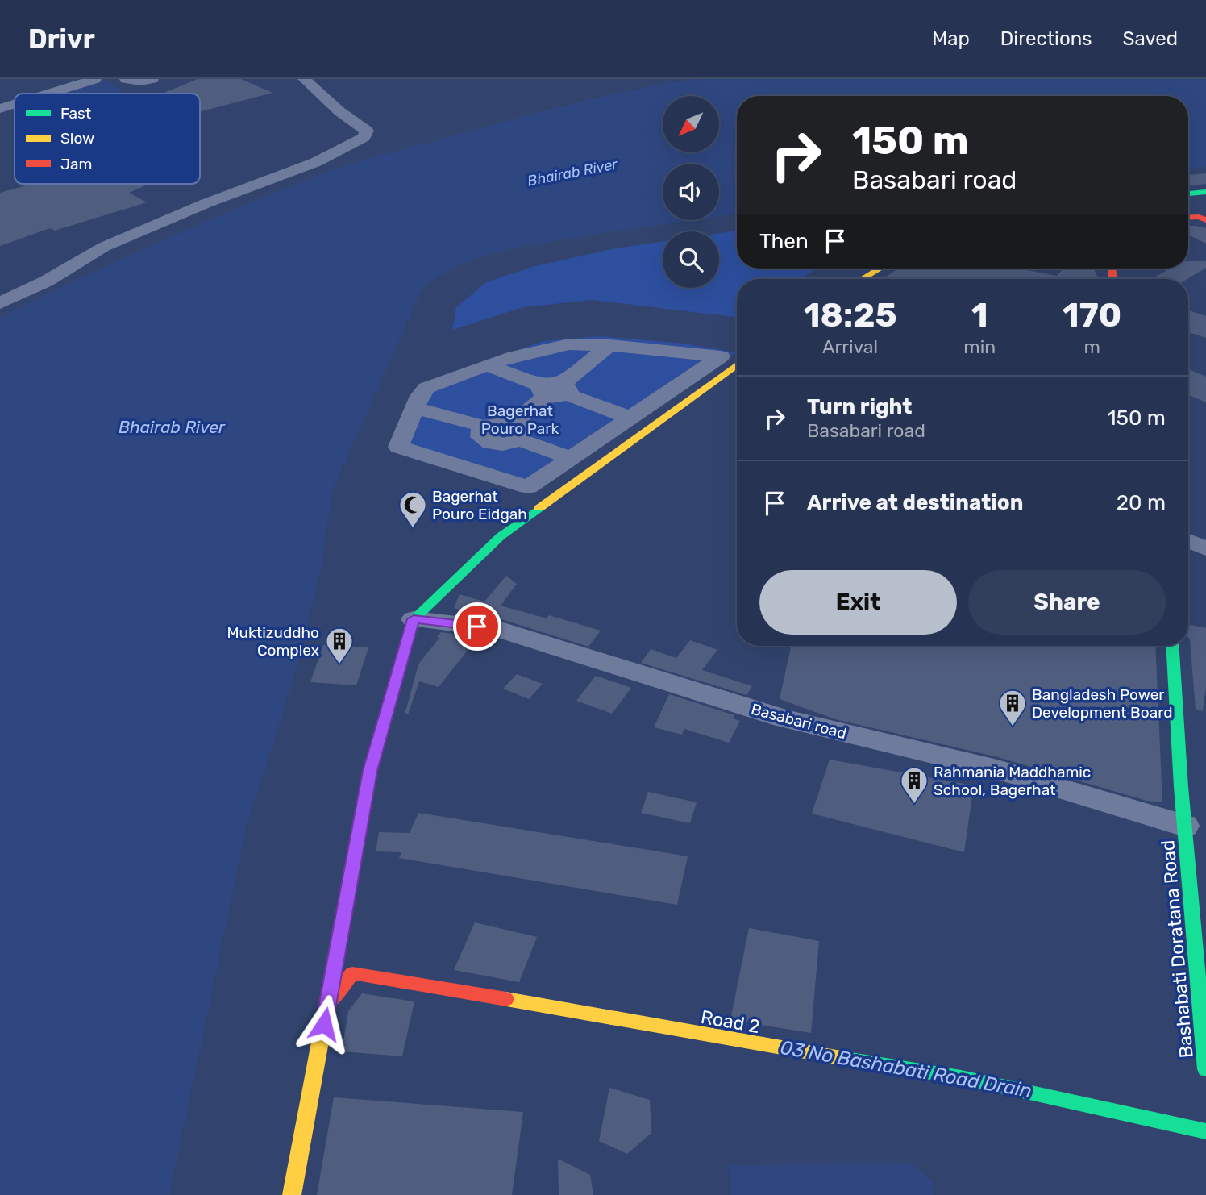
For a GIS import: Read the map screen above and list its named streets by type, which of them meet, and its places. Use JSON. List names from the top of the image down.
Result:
{
  "streets": {
    "main road": ["Bashabati Doratana Road", "Road 2"],
    "street": ["Basabari road"]
  },
  "crossings": [
    ["Basabari road", "Bashabati Doratana Road"]
  ],
  "water": ["Bhairab River", "03 No Bashabati Road Drain"],
  "parks": ["Bagerhat Pouro Park"],
  "places": {
    "mosque": ["Bagerhat Pouro Eidgah"],
    "building": ["Muktizuddho Complex", "Bangladesh Power Development Board", "Rahmania Maddhamic School, Bagerhat"]
  },
  "legend": ["Fast", "Slow", "Jam"],
  "north": "bottom left",
  "page": {
    "header": "Drivr",
    "nav": ["Map", "Directions", "Saved"],
    "turn": ["150 m", "Basabari road"],
    "then": "Then",
    "eta": [
      "18:25",
      "Arrival",
      "1",
      "min",
      "170",
      "m"
    ],
    "list": [
      {
        "name": "Turn right",
        "note": "Basabari road",
        "value": "150 m"
      },
      {
        "name": "Arrive at destination",
        "value": "20 m"
      }
    ],
    "buttons": ["Exit", "Share"]
  }
}
